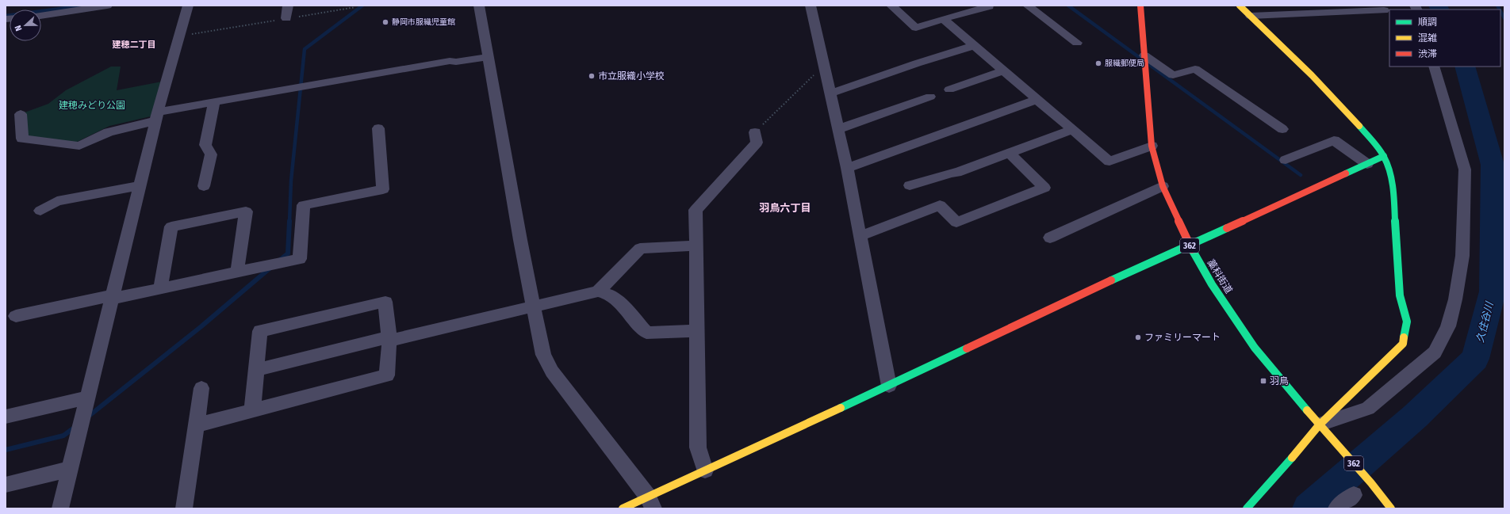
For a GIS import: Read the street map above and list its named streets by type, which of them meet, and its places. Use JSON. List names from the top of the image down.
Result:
{
  "streets": {
    "main road": ["362", "藁科街道"]
  },
  "districts": ["建穂二丁目", "羽鳥六丁目"],
  "water": ["久住谷川"],
  "parks": ["建穂みどり公園"],
  "places": {
    "other": [
      "静岡市服織児童館",
      "服織郵便局",
      "市立服織小学校",
      "ファミリーマート"
    ],
    "transit": ["羽鳥"]
  },
  "legend": ["順調", "混雑", "渋滞"],
  "north": "left"
}
